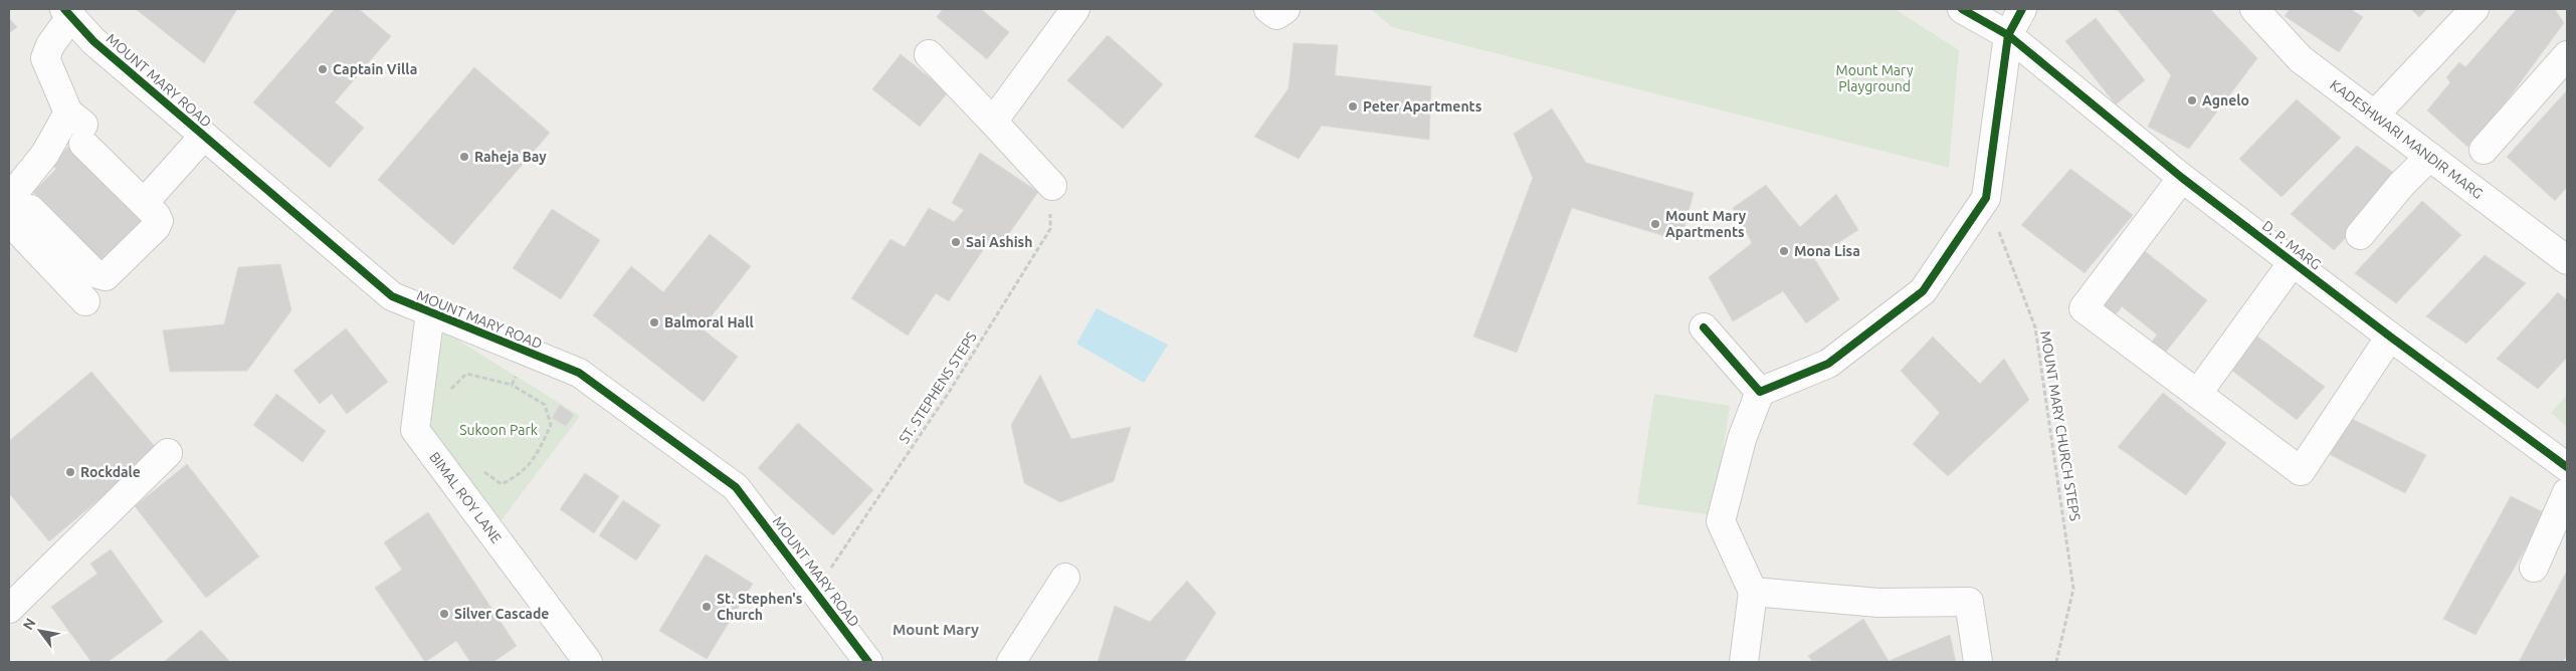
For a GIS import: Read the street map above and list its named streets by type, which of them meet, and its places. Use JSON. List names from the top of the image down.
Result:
{
  "streets": {
    "street": [
      "MOUNT MARY ROAD",
      "KADESHWARI MANDIR MARG",
      "D. P. MARG",
      "BIMAL ROY LANE"
    ],
    "path": ["ST. STEPHENS STEPS", "MOUNT MARY CHURCH STEPS"]
  },
  "crossings": [
    ["MOUNT MARY ROAD", "ST. STEPHENS STEPS"],
    ["MOUNT MARY ROAD", "BIMAL ROY LANE"]
  ],
  "districts": ["Mount Mary"],
  "parks": ["Mount Mary Playground", "Sukoon Park"],
  "places": [
    "Captain Villa",
    "Agnelo",
    "Peter Apartments",
    "Raheja Bay",
    "Mount Mary Apartments",
    "Sai Ashish",
    "Mona Lisa",
    "Balmoral Hall",
    "Rockdale",
    "St. Stephen's Church",
    "Silver Cascade"
  ],
  "north": "top left"
}
